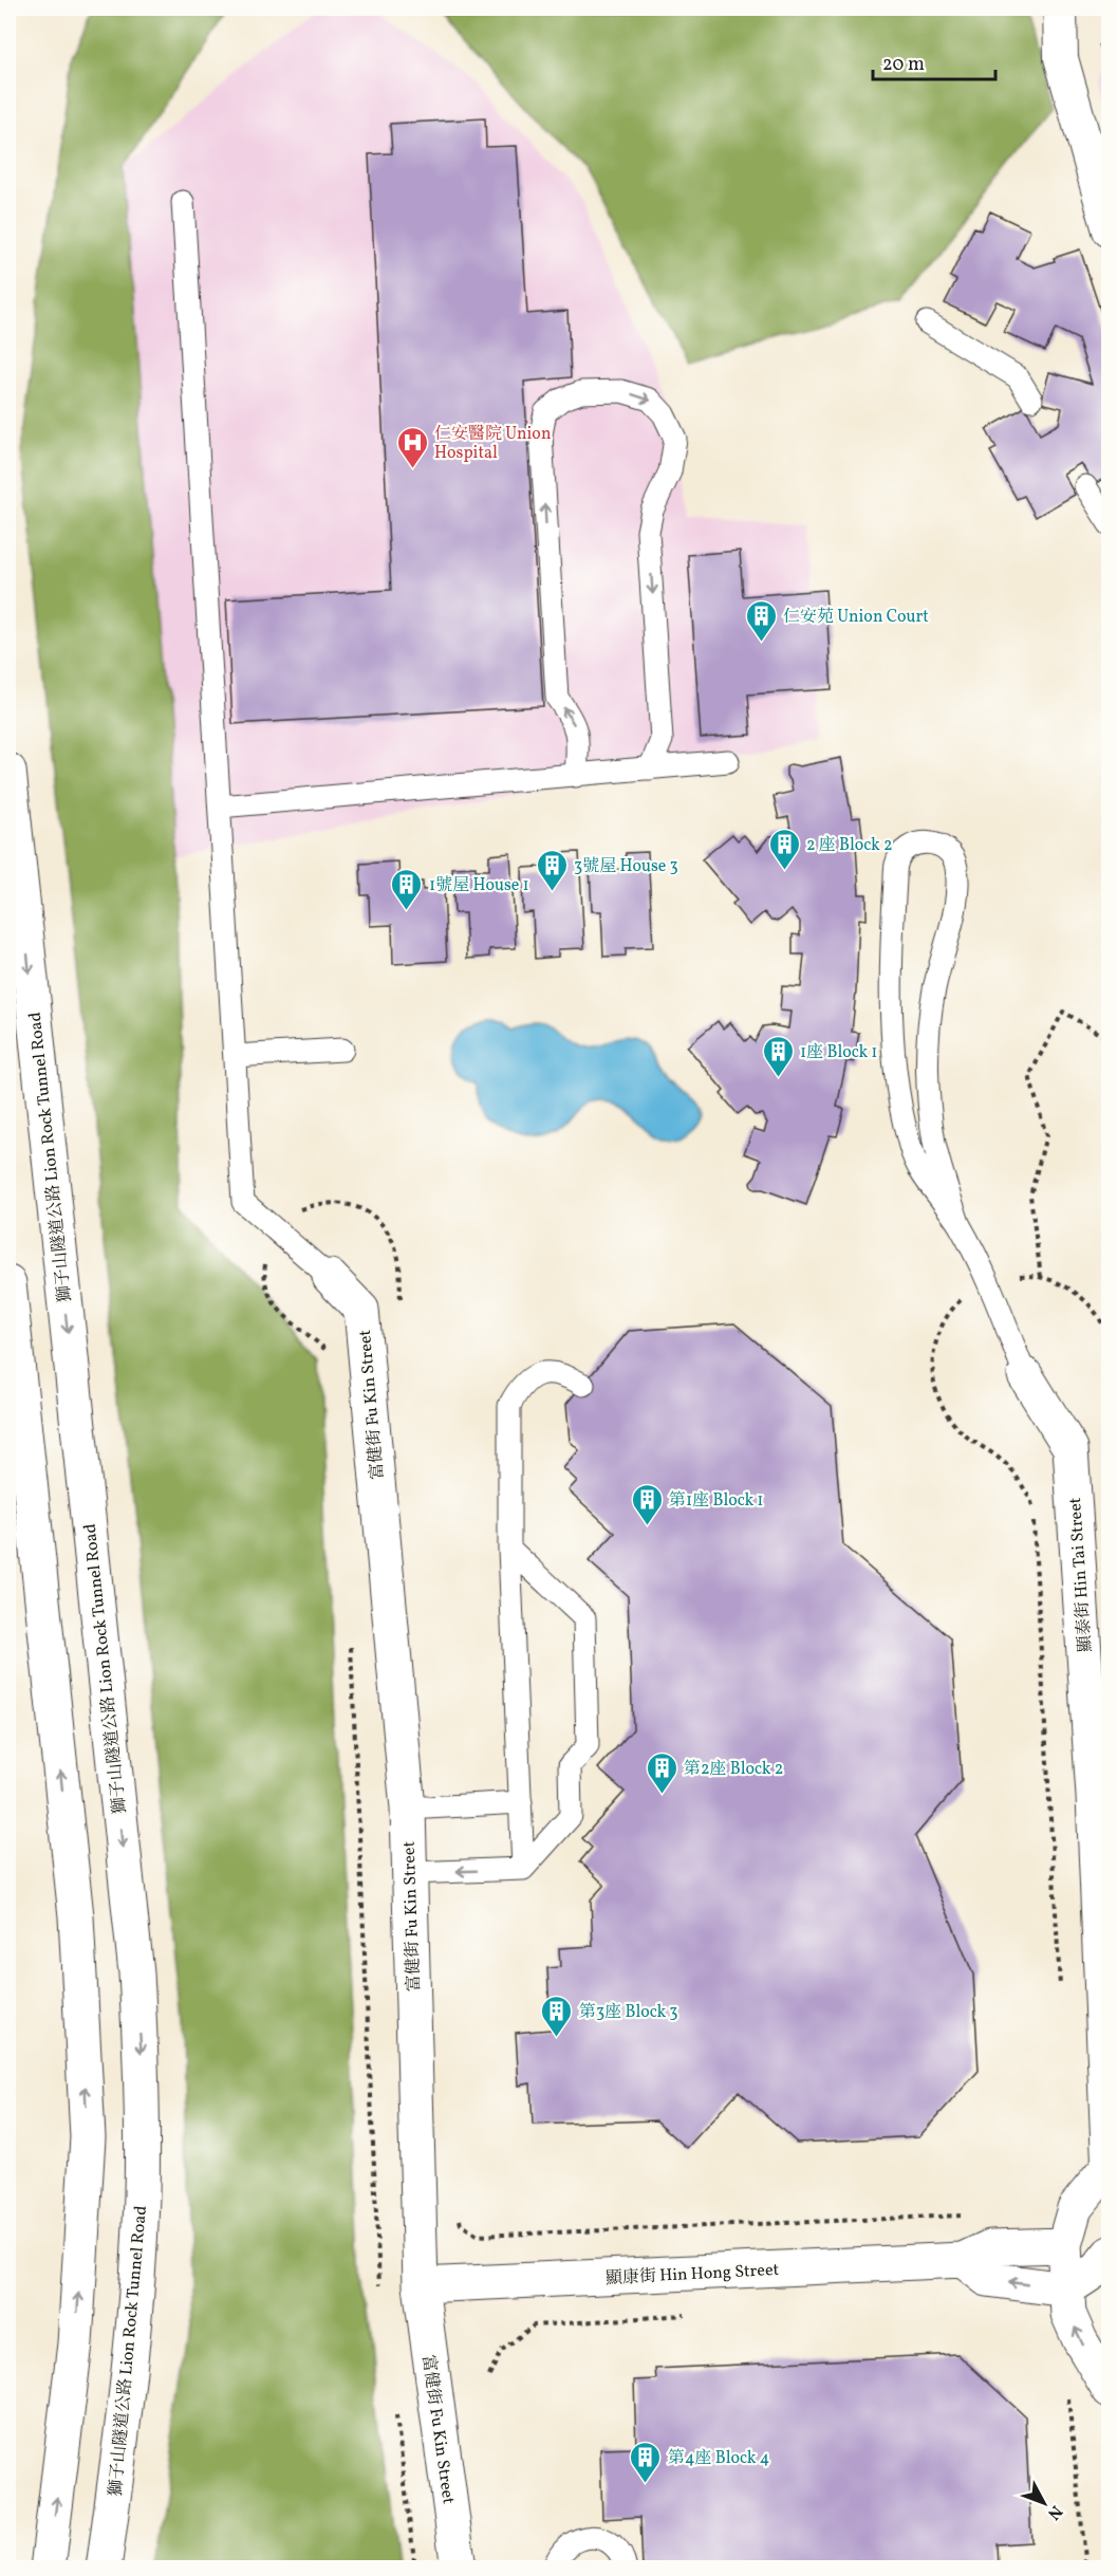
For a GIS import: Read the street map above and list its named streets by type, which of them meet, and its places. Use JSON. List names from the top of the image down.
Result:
{
  "streets": {
    "main road": [
      "獅子山隧道公路 Lion Rock Tunnel Road",
      "富健街 Fu Kin Street",
      "顯泰街 Hin Tai Street",
      "顯康街 Hin Hong Street"
    ]
  },
  "crossings": [
    ["富健街 Fu Kin Street", "顯康街 Hin Hong Street"],
    ["顯泰街 Hin Tai Street", "顯康街 Hin Hong Street"]
  ],
  "places": {
    "hospital": ["仁安醫院 Union Hospital"],
    "building": [
      "仁安苑 Union Court",
      "2 座 Block 2",
      "3號屋 House 3",
      "1號屋 House 1",
      "1座 Block 1",
      "第1座 Block 1",
      "第2座 Block 2",
      "第3座 Block 3",
      "第4座 Block 4"
    ]
  },
  "scale_bar": "20 m",
  "north": "bottom right"
}
